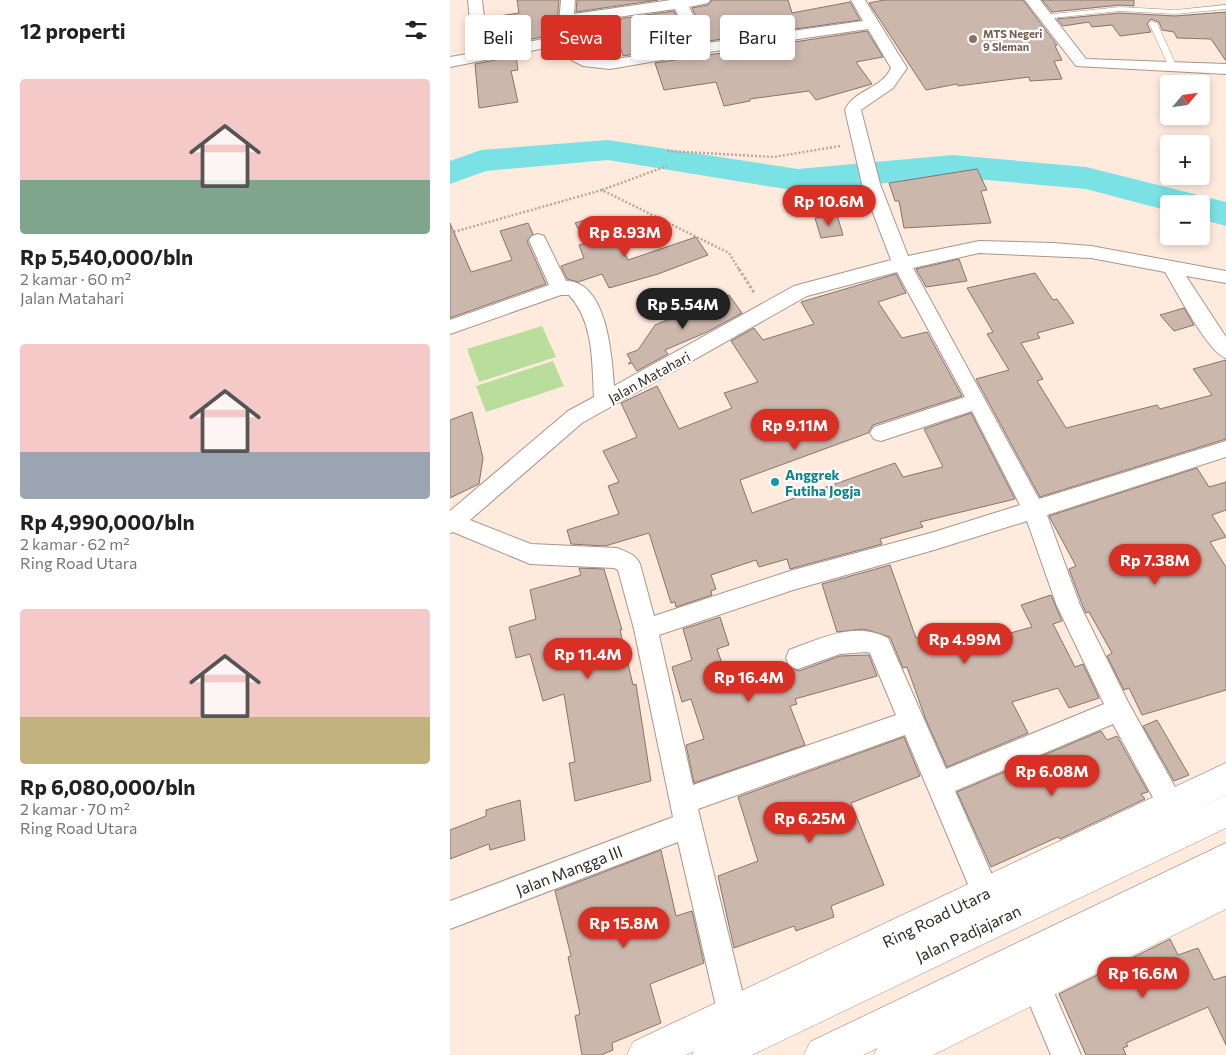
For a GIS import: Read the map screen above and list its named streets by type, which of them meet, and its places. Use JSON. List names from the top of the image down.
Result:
{
  "streets": {
    "main road": ["Ring Road Utara", "Jalan Padjajaran"],
    "street": ["Jalan Matahari", "Jalan Mangga III"]
  },
  "places": ["MTS Negeri 9 Sleman", "Anggrek Futiha Jogja"],
  "north": "top right",
  "page": {
    "heading": "12 properti",
    "chip": [
      "Beli",
      "Sewa",
      "Filter",
      "Baru"
    ],
    "list": [
      {
        "name": "Rp 5,540,000/bln",
        "note": "2 kamar · 60 m² · Jalan Matahari"
      },
      {
        "name": "Rp 4,990,000/bln",
        "note": "2 kamar · 62 m² · Ring Road Utara"
      },
      {
        "name": "Rp 6,080,000/bln",
        "note": "2 kamar · 70 m² · Ring Road Utara"
      }
    ],
    "map_buttons": ["+", "−"],
    "price": [
      "Rp 10.6M",
      "Rp 8.93M",
      "Rp 5.54M",
      "Rp 9.11M",
      "Rp 7.38M",
      "Rp 4.99M",
      "Rp 11.4M",
      "Rp 16.4M",
      "Rp 6.08M",
      "Rp 6.25M",
      "Rp 15.8M",
      "Rp 16.6M"
    ]
  }
}
